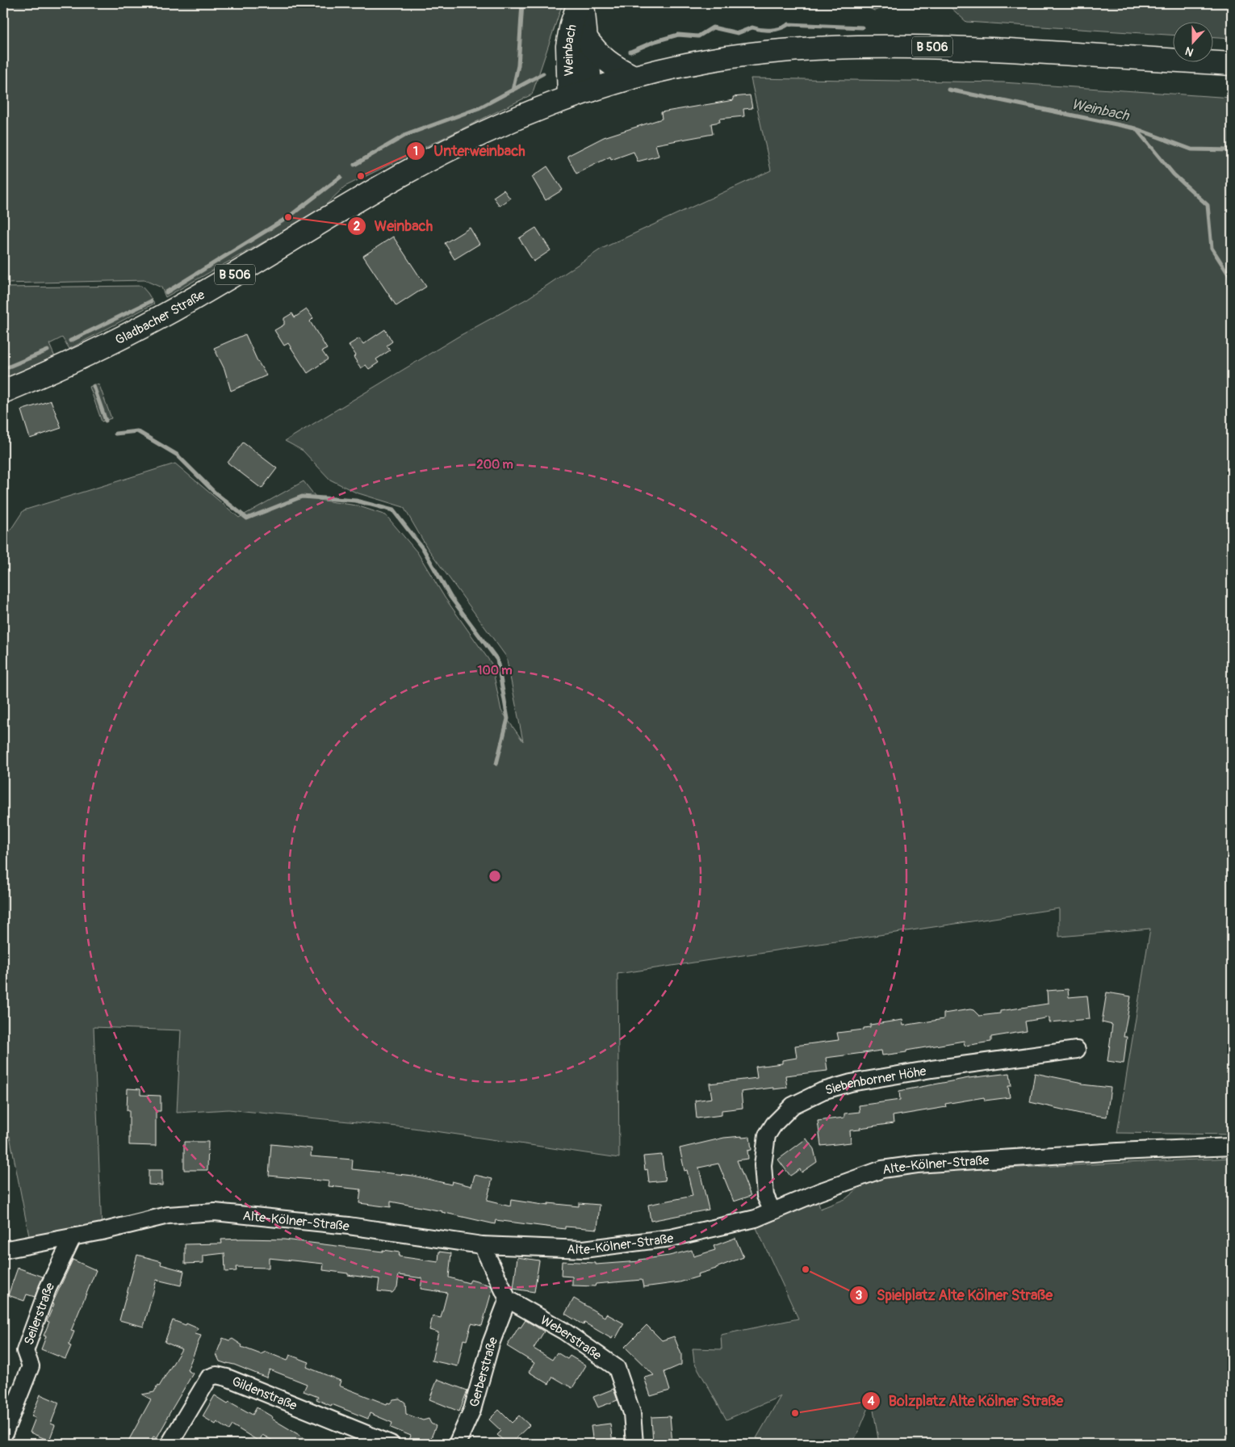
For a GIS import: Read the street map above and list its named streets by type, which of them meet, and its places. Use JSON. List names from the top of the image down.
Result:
{
  "streets": {
    "main road": ["B 506", "Weinbach", "Gladbacher Straße"],
    "street": [
      "Siebenborner Höhe",
      "Alte-Kölner-Straße",
      "Seilerstraße",
      "Weberstraße",
      "Gerberstraße",
      "Gildenstraße"
    ]
  },
  "crossings": [
    ["B 506", "Weinbach"],
    ["B 506", "Gladbacher Straße"],
    ["Weinbach", "Gladbacher Straße"],
    ["Siebenborner Höhe", "Alte-Kölner-Straße"],
    ["Alte-Kölner-Straße", "Seilerstraße"],
    ["Weberstraße", "Gerberstraße"]
  ],
  "water": ["Weinbach"],
  "places": [
    "Unterweinbach",
    "Weinbach",
    "Spielplatz Alte Kölner Straße",
    "Bolzplatz Alte Kölner Straße"
  ],
  "north": "bottom",
  "rings": ["200 m", "100 m"]
}
